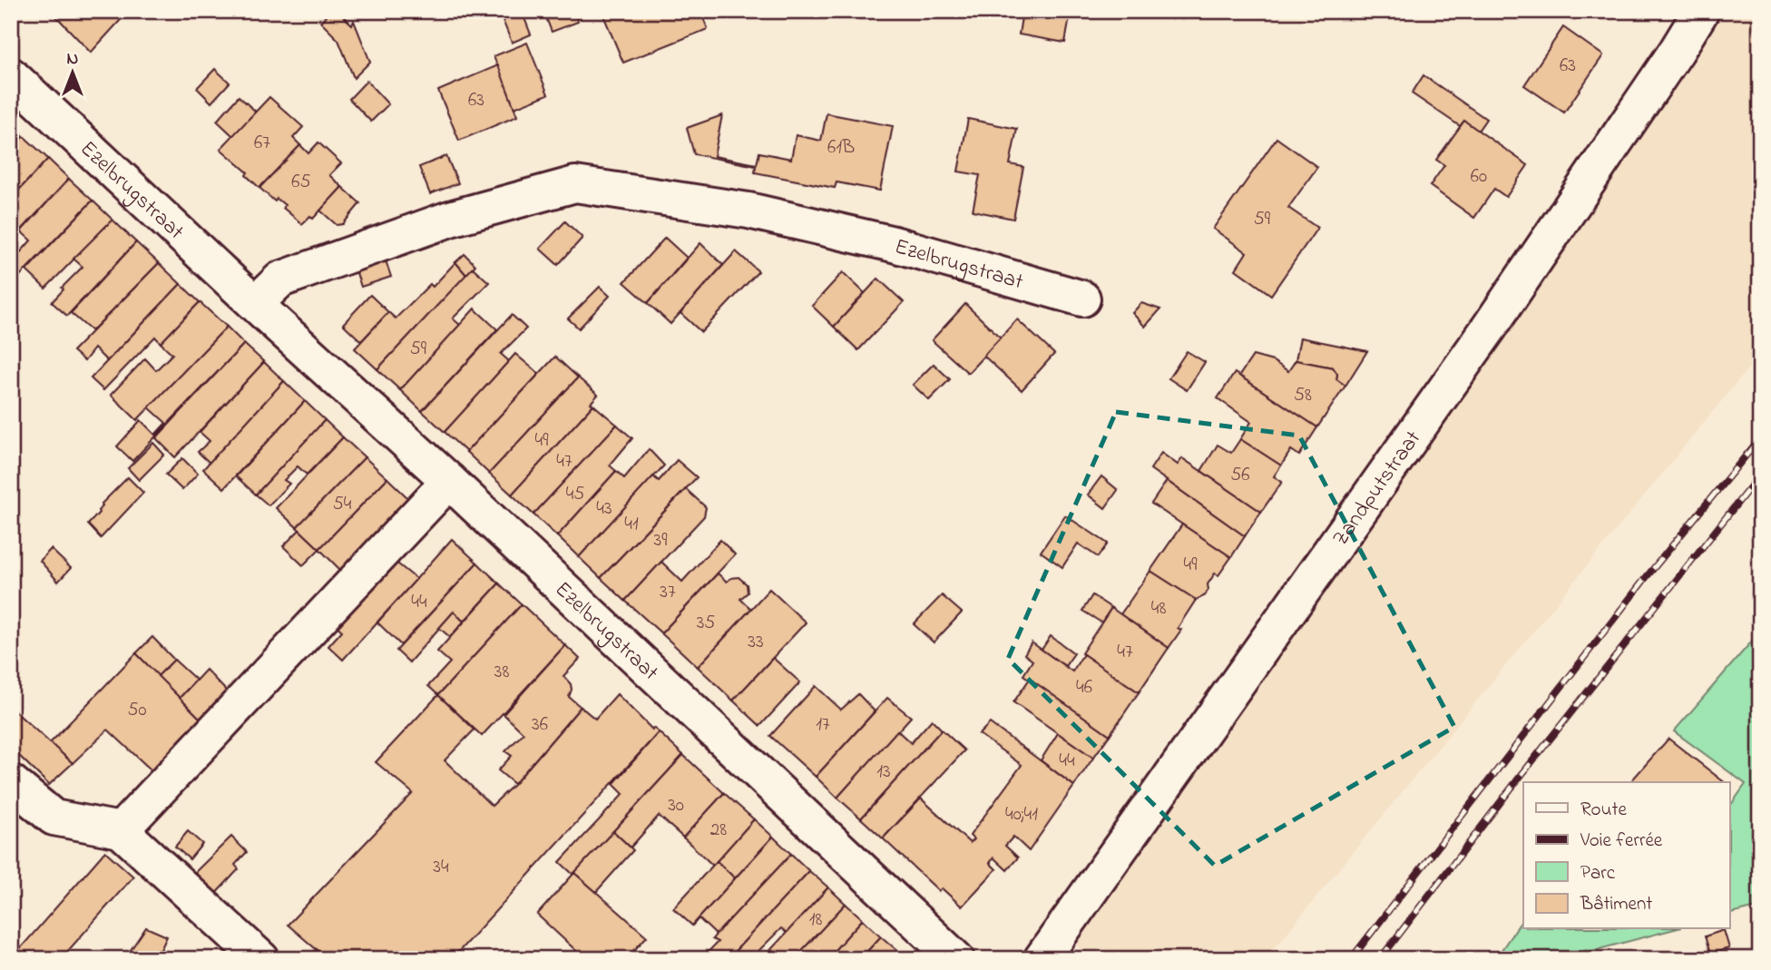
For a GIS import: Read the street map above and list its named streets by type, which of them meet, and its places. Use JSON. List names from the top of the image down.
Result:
{
  "streets": {
    "street": ["Ezelbrugstraat", "Zandputstraat"]
  },
  "house_numbers": [
    "63",
    "63",
    "67",
    "61B",
    "60",
    "65",
    "59",
    "59",
    "58",
    "49",
    "47",
    "56",
    "45",
    "54",
    "43",
    "41",
    "39",
    "49",
    "37",
    "44",
    "48",
    "35",
    "33",
    "47",
    "38",
    "46",
    "50",
    "36",
    "17",
    "44",
    "13",
    "30",
    "40;41",
    "28",
    "34",
    "18"
  ],
  "legend": [
    "Route",
    "Voie ferrée",
    "Parc",
    "Bâtiment"
  ],
  "north": "top"
}
